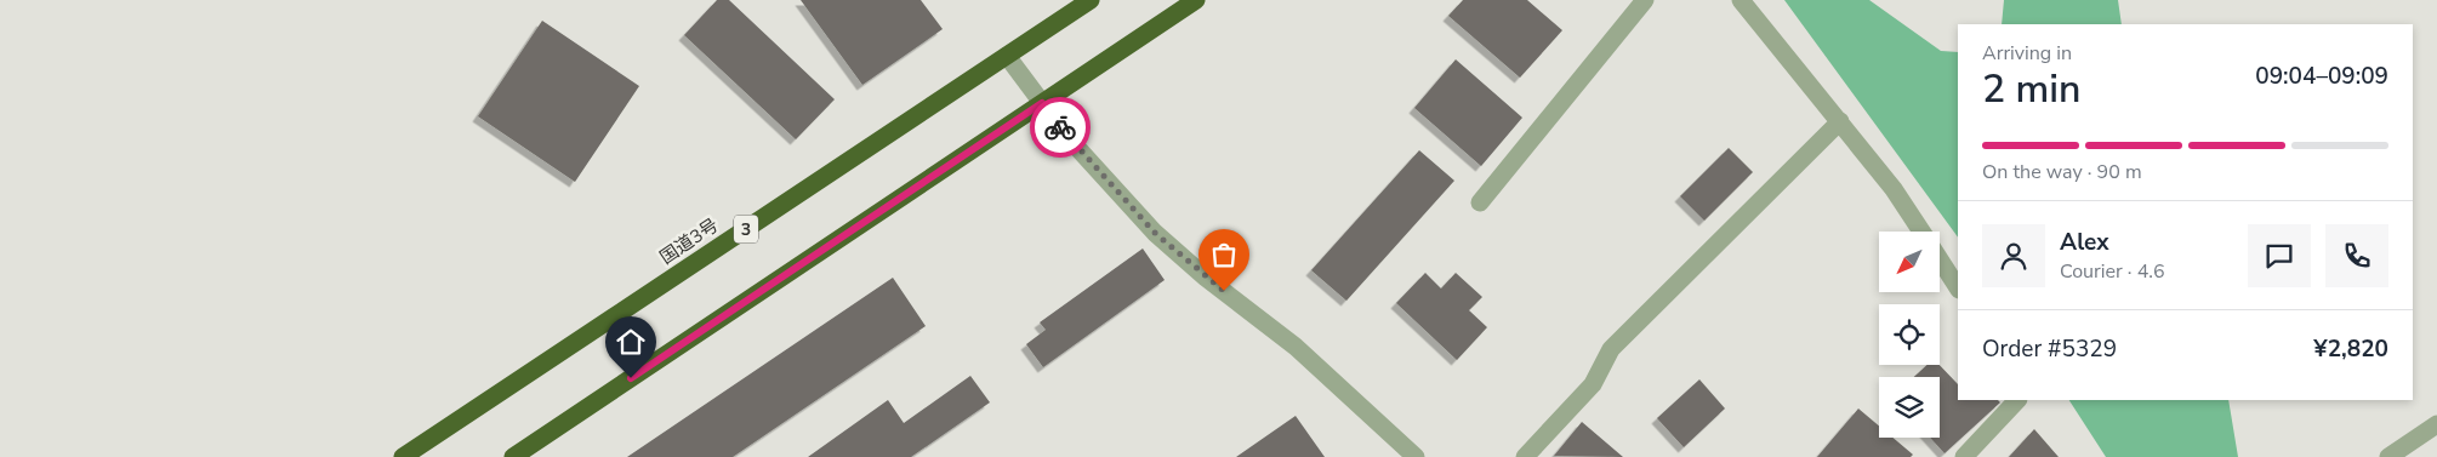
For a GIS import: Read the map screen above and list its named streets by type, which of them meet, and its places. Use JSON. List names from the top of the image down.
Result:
{
  "streets": {
    "highway": ["3", "国道3号"]
  },
  "north": "bottom left",
  "page": {
    "heading": ["2 min", "Arriving in", "09:04–09:09"],
    "panel": [
      "Alex",
      "Courier · 4.6",
      "Order #5329",
      "¥2,820"
    ],
    "bar": "On the way · 90 m"
  }
}
